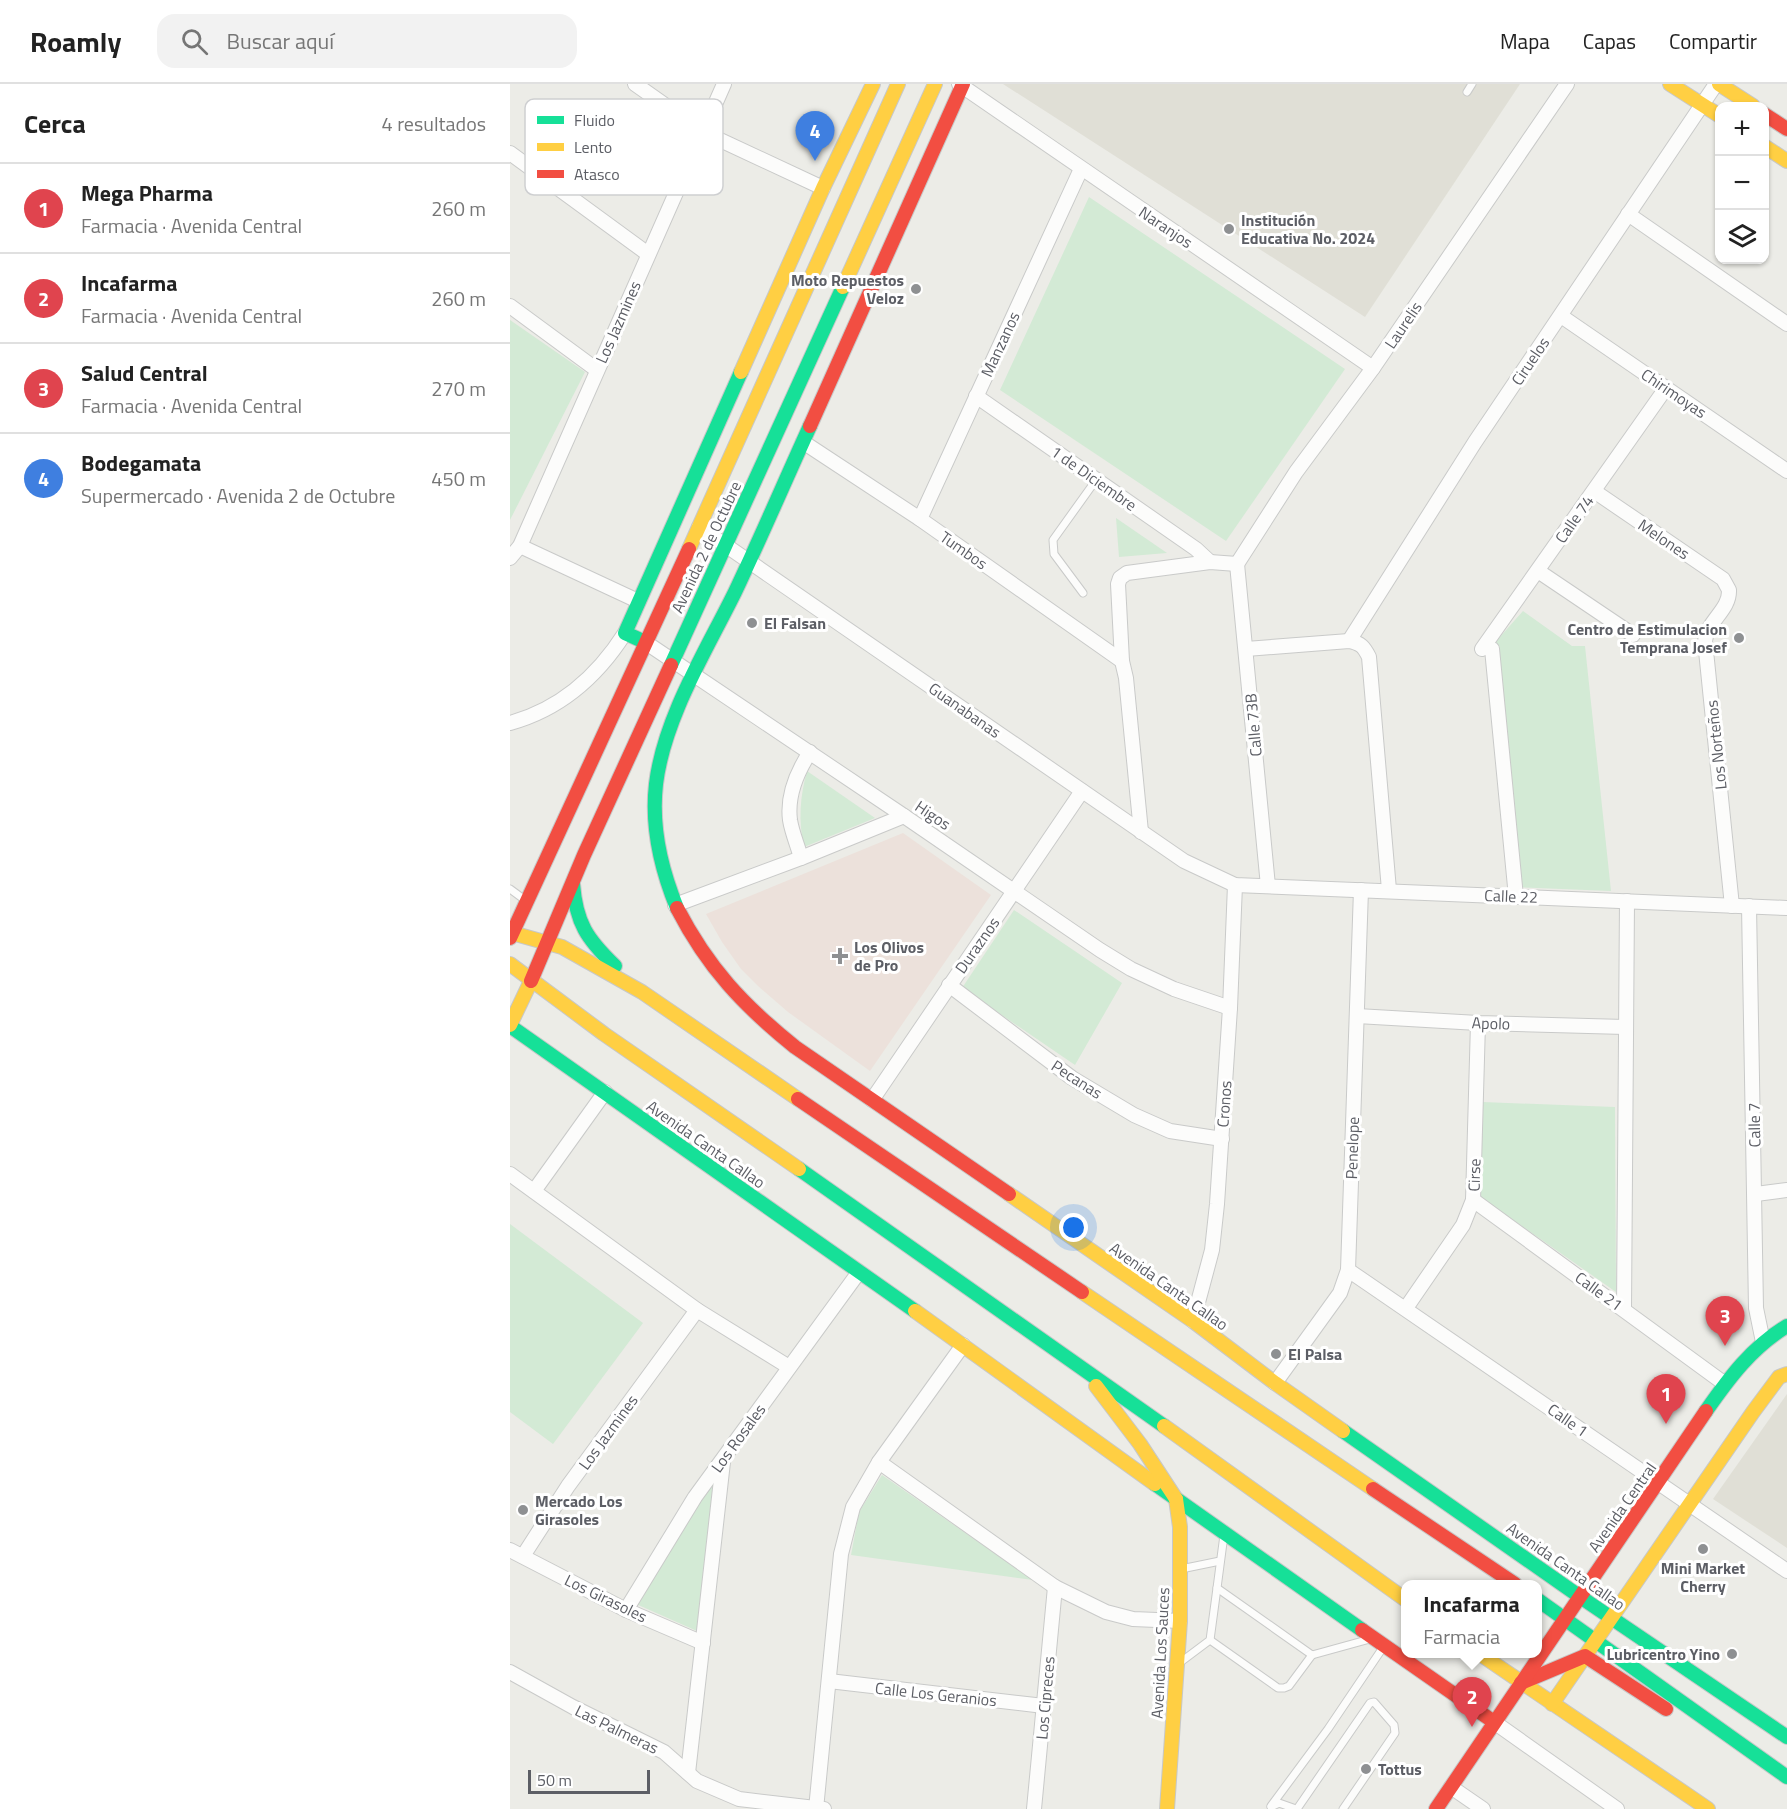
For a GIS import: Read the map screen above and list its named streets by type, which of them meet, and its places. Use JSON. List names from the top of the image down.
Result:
{
  "streets": {
    "main road": [
      "Avenida 2 de Octubre",
      "Higos",
      "Avenida Canta Callao",
      "Avenida Central",
      "Avenida Los Sauces"
    ],
    "street": [
      "Naranjos",
      "Los Jazmines",
      "Laurelis",
      "Manzanos",
      "Ciruelos",
      "Chirimoyas",
      "1 de Diciembre",
      "Calle 74",
      "Melones",
      "Tumbos",
      "Guanabanas",
      "Calle 73B",
      "Los Norteños",
      "Calle 22",
      "Duraznos",
      "Apolo",
      "Pecanas",
      "Cronos",
      "Calle 7",
      "Penelope",
      "Cirse",
      "Calle 21",
      "Calle 1",
      "Los Rosales",
      "Los Girasoles",
      "Calle Los Geranios",
      "Los Cipreces",
      "Las Palmeras"
    ]
  },
  "crossings": [
    ["Naranjos", "Laurelis"],
    ["Naranjos", "Manzanos"],
    ["Los Jazmines", "Los Girasoles"],
    ["Laurelis", "Calle 73B"],
    ["Manzanos", "1 de Diciembre"],
    ["Manzanos", "Tumbos"],
    ["Ciruelos", "Chirimoyas"],
    ["Chirimoyas", "Calle 74"],
    ["Calle 74", "Melones"],
    ["Calle 74", "Calle 22"],
    ["Melones", "Los Norteños"],
    ["Avenida 2 de Octubre", "Guanabanas"],
    ["Avenida 2 de Octubre", "Higos"],
    ["Avenida 2 de Octubre", "Avenida Canta Callao"],
    ["Guanabanas", "Calle 22"],
    ["Guanabanas", "Duraznos"],
    ["Guanabanas", "Cronos"],
    ["Calle 73B", "Calle 22"],
    ["Los Norteños", "Calle 22"],
    ["Higos", "Duraznos"],
    ["Higos", "Cronos"],
    ["Higos", "Avenida Canta Callao"],
    ["Calle 22", "Cronos"],
    ["Calle 22", "Calle 7"],
    ["Calle 22", "Penelope"],
    ["Duraznos", "Pecanas"],
    ["Duraznos", "Avenida Canta Callao"],
    ["Apolo", "Penelope"],
    ["Apolo", "Cirse"],
    ["Pecanas", "Cronos"],
    ["Cronos", "Avenida Canta Callao"],
    ["Calle 7", "Avenida Central"],
    ["Avenida Canta Callao", "Penelope"],
    ["Avenida Canta Callao", "Los Rosales"],
    ["Avenida Canta Callao", "Avenida Central"],
    ["Avenida Canta Callao", "Avenida Los Sauces"],
    ["Penelope", "Calle 1"],
    ["Cirse", "Calle 21"],
    ["Cirse", "Calle 1"],
    ["Calle 21", "Avenida Central"],
    ["Calle 1", "Avenida Central"],
    ["Los Rosales", "Los Girasoles"],
    ["Calle Los Geranios", "Los Cipreces"]
  ],
  "places": {
    "other": [
      "Institución Educativa No. 2024",
      "Moto Repuestos Veloz",
      "El Falsan",
      "Centro de Estimulacion Temprana Josef",
      "El Palsa",
      "Mercado Los Girasoles",
      "Mini Market Cherry",
      "Lubricentro Yino",
      "Tottus"
    ],
    "health": ["Los Olivos de Pro"]
  },
  "legend": ["Fluido", "Lento", "Atasco"],
  "scale_bar": "50 m",
  "page": {
    "header": "Roamly",
    "search": "Buscar aquí",
    "nav": ["Mapa", "Capas", "Compartir"],
    "heading": ["Cerca", "4 resultados"],
    "map_buttons": ["+", "−"],
    "pins": [
      "4",
      "3",
      "1",
      "2"
    ],
    "list": [
      {
        "mark": "1",
        "name": "Mega Pharma",
        "note": "Farmacia · Avenida Central",
        "value": "260 m"
      },
      {
        "mark": "2",
        "name": "Incafarma",
        "note": "Farmacia · Avenida Central",
        "value": "260 m"
      },
      {
        "mark": "3",
        "name": "Salud Central",
        "note": "Farmacia · Avenida Central",
        "value": "270 m"
      },
      {
        "mark": "4",
        "name": "Bodegamata",
        "note": "Supermercado · Avenida 2 de Octubre",
        "value": "450 m"
      }
    ],
    "popup": ["Incafarma", "Farmacia"],
    "scale": "50 m"
  }
}
